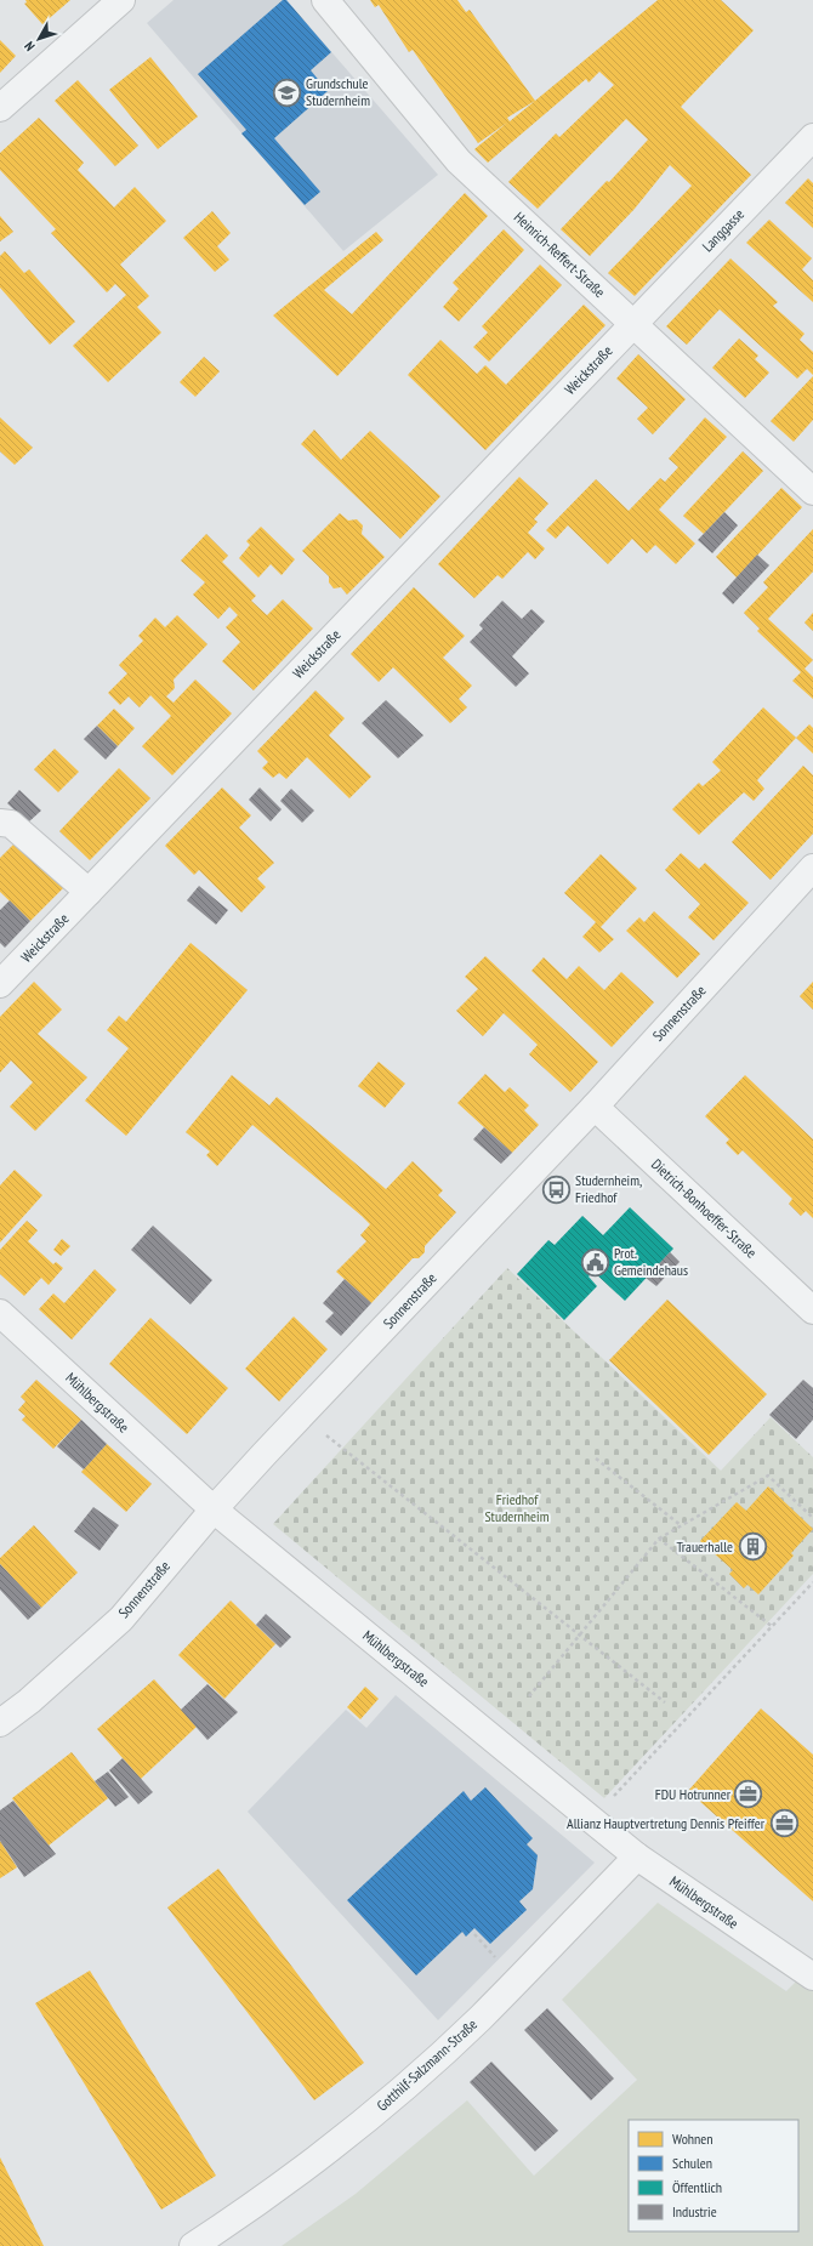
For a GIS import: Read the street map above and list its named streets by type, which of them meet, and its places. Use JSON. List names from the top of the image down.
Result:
{
  "streets": {
    "street": [
      "Langgasse",
      "Heinrich-Reffert-Straße",
      "Weickstraße",
      "Sonnenstraße",
      "Dietrich-Bonhoeffer-Straße",
      "Mühlbergstraße",
      "Gotthilf-Salzmann-Straße"
    ]
  },
  "crossings": [
    ["Langgasse", "Heinrich-Reffert-Straße"],
    ["Langgasse", "Weickstraße"],
    ["Heinrich-Reffert-Straße", "Weickstraße"],
    ["Sonnenstraße", "Dietrich-Bonhoeffer-Straße"],
    ["Sonnenstraße", "Mühlbergstraße"],
    ["Mühlbergstraße", "Gotthilf-Salzmann-Straße"]
  ],
  "parks": ["Friedhof Studernheim"],
  "places": {
    "school or university": ["Grundschule Studernheim"],
    "bus stop": ["Studernheim, Friedhof"],
    "public building": ["Prot. Gemeindehaus"],
    "building": ["Trauerhalle"],
    "office": ["FDU Hotrunner", "Allianz Hauptvertretung Dennis Pfeiffer"]
  },
  "legend": [
    "Wohnen",
    "Schulen",
    "Öffentlich",
    "Industrie"
  ],
  "north": "bottom left"
}
